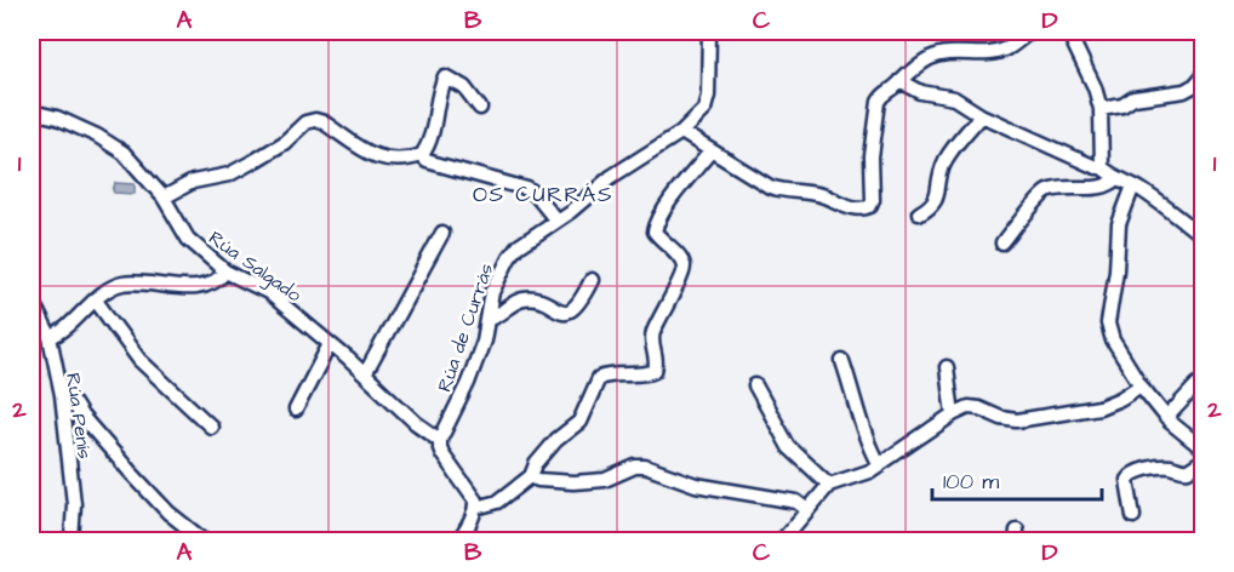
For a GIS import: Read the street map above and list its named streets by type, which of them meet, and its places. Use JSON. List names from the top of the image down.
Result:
{
  "streets": {
    "street": ["Rúa Salgado", "Rúa de Currás", "Rúa Penís"]
  },
  "crossings": [
    ["Rúa Salgado", "Rúa de Currás"]
  ],
  "districts": ["OS CURRÁS"],
  "scale_bar": "100 m",
  "grid": {
    "columns": [
      "A",
      "B",
      "C",
      "D"
    ],
    "rows": ["1", "2"]
  }
}
